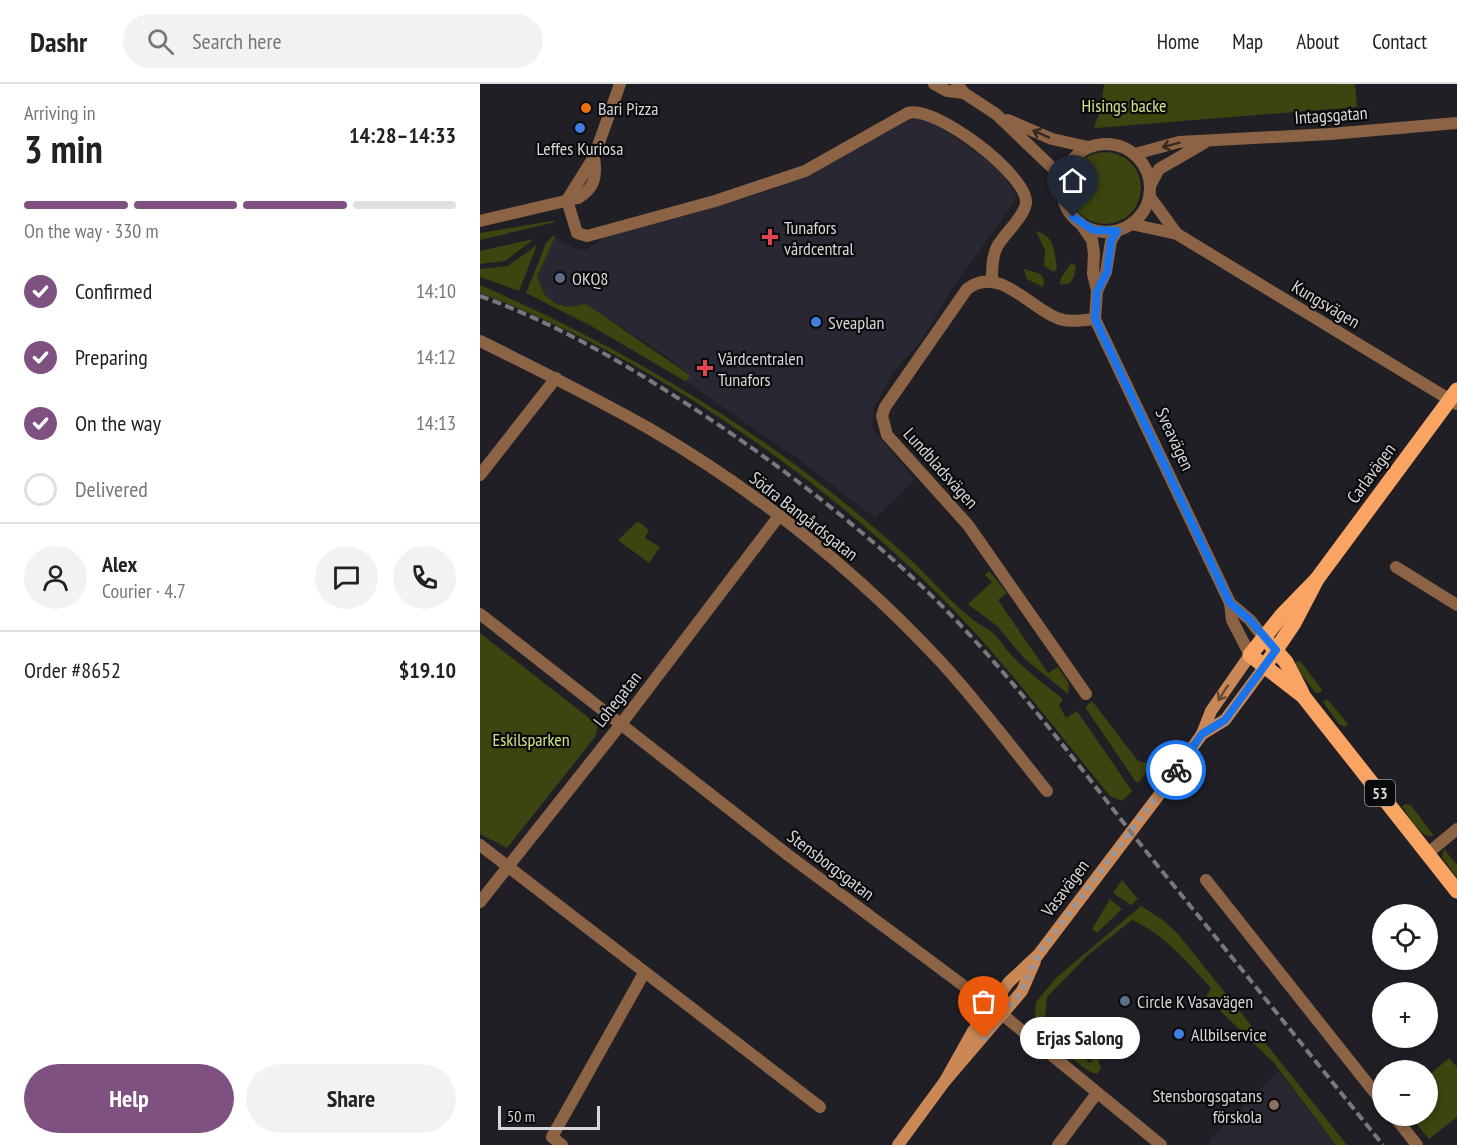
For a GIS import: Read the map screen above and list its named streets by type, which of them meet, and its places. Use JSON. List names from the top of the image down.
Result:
{
  "streets": {
    "main road": [
      "Sveavägen",
      "Carlavägen",
      "53",
      "Vasavägen"
    ],
    "street": [
      "Intagsgatan",
      "Kungsvägen",
      "Lundbladsvägen",
      "Södra Bangårdsgatan",
      "Lohegatan",
      "Stensborgsgatan"
    ]
  },
  "crossings": [
    ["Intagsgatan", "Kungsvägen"],
    ["Intagsgatan", "Sveavägen"],
    ["Kungsvägen", "Sveavägen"],
    ["Kungsvägen", "Carlavägen"],
    ["Sveavägen", "Carlavägen"],
    ["Carlavägen", "Vasavägen"],
    ["Södra Bangårdsgatan", "Lohegatan"],
    ["Lohegatan", "Stensborgsgatan"],
    ["Stensborgsgatan", "Vasavägen"]
  ],
  "parks": ["Hisings backe", "Eskilsparken"],
  "places": {
    "other": [
      "Bari Pizza",
      "Leffes Kuriosa",
      "OKQ8",
      "Sveaplan",
      "Circle K Vasavägen",
      "Allbilservice",
      "Erjas Salong",
      "Stensborgsgatans förskola"
    ],
    "health": ["Tunafors vårdcentral", "Vårdcentralen Tunafors"]
  },
  "scale_bar": "50 m",
  "page": {
    "header": "Dashr",
    "search": "Search here",
    "nav": [
      "Home",
      "Map",
      "About",
      "Contact"
    ],
    "heading": ["3 min", "Arriving in", "14:28–14:33"],
    "panel": [
      "Alex",
      "Courier · 4.7",
      "Order #8652",
      "$19.10"
    ],
    "bar": "On the way · 330 m",
    "list": [
      ["Confirmed", "14:10"],
      ["Preparing", "14:12"],
      ["On the way", "14:13"],
      "Delivered"
    ],
    "map_buttons": ["+", "−"],
    "bubble": "Erjas Salong",
    "buttons": ["Help", "Share"],
    "scale": "50 m"
  }
}
